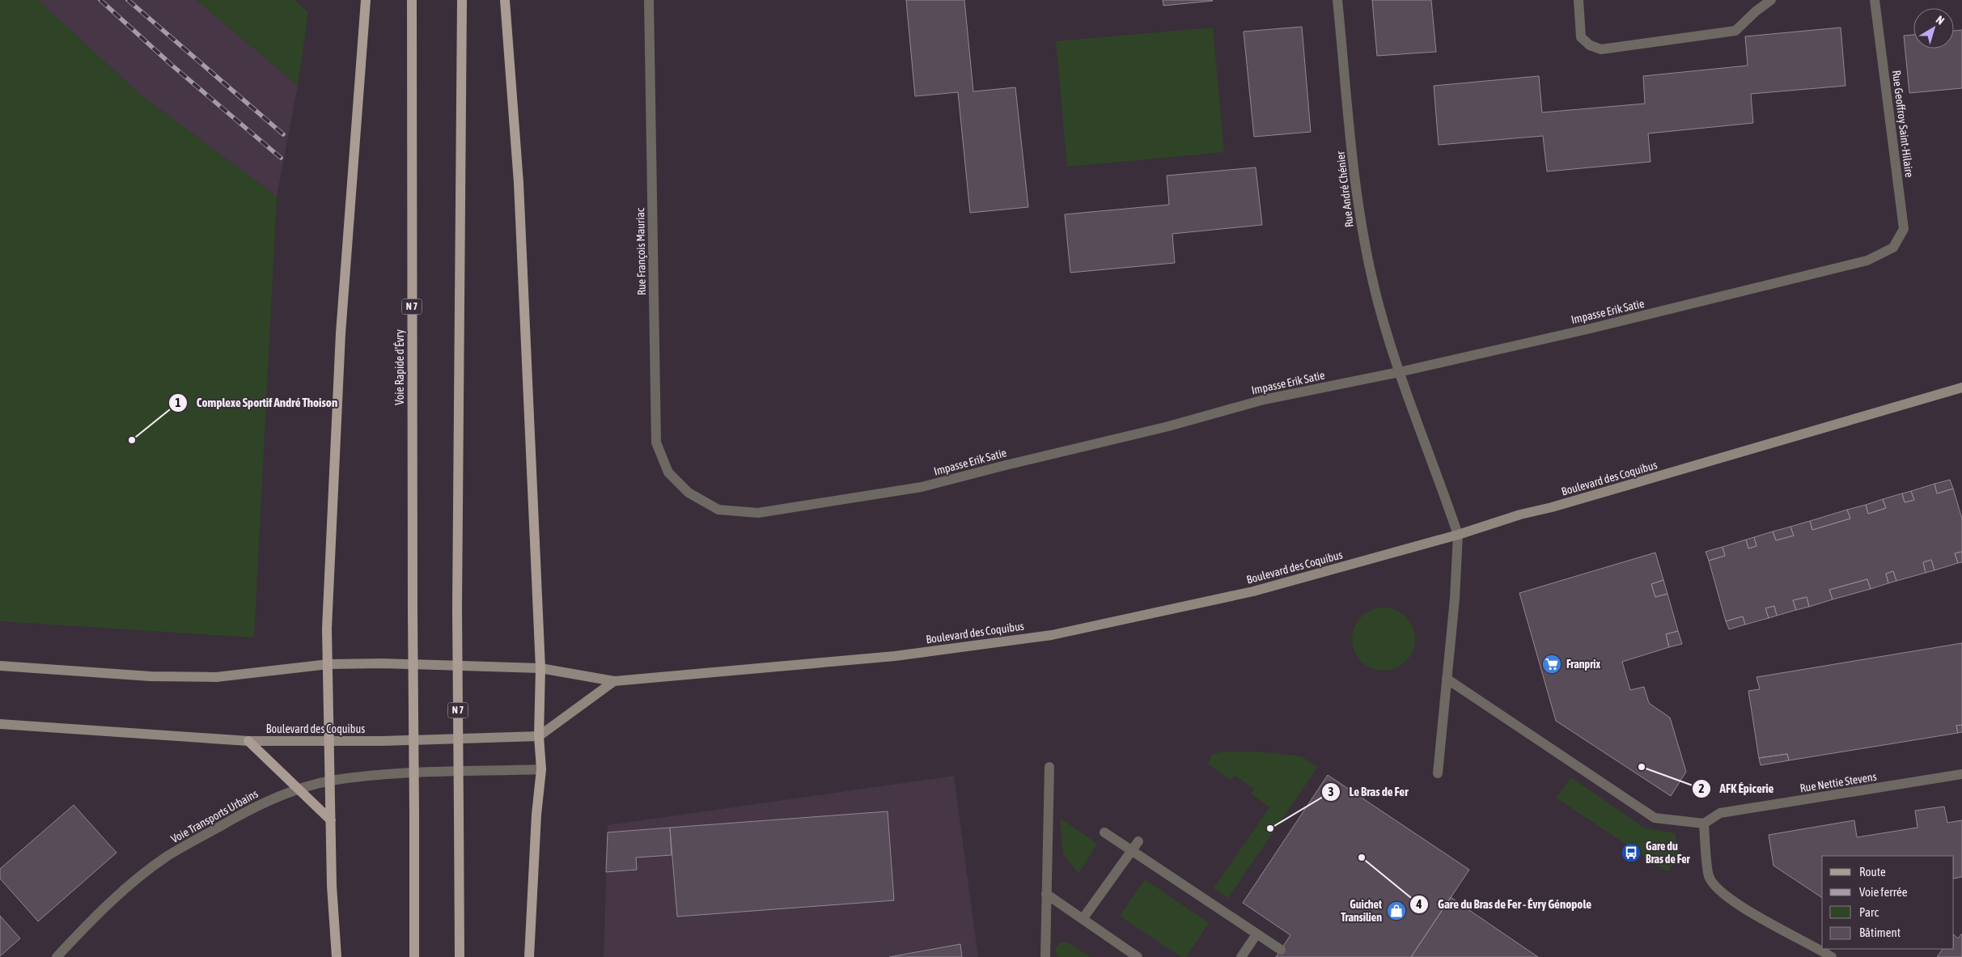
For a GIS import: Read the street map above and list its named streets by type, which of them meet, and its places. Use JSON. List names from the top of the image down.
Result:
{
  "streets": {
    "main road": ["N 7", "Voie Rapide d'Évry", "Boulevard des Coquibus"],
    "street": [
      "Rue Geoffroy Saint-Hilaire",
      "Rue André Chénier",
      "Rue François Mauriac",
      "Impasse Erik Satie",
      "Rue Nettie Stevens",
      "Voie Transports Urbains"
    ]
  },
  "crossings": [
    ["Rue Geoffroy Saint-Hilaire", "Impasse Erik Satie"],
    ["Rue André Chénier", "Impasse Erik Satie"],
    ["Rue André Chénier", "Boulevard des Coquibus"],
    ["Rue François Mauriac", "Impasse Erik Satie"]
  ],
  "places": {
    "other": [
      "Complexe Sportif André Thoison",
      "AFK Épicerie",
      "Le Bras de Fer",
      "Gare du Bras de Fer - Évry Génopole"
    ],
    "supermarket": ["Franprix"],
    "bus stop": ["Gare du Bras de Fer"],
    "shop": ["Guichet Transilien"]
  },
  "legend": [
    "Route",
    "Voie ferrée",
    "Parc",
    "Bâtiment"
  ],
  "north": "top right"
}
